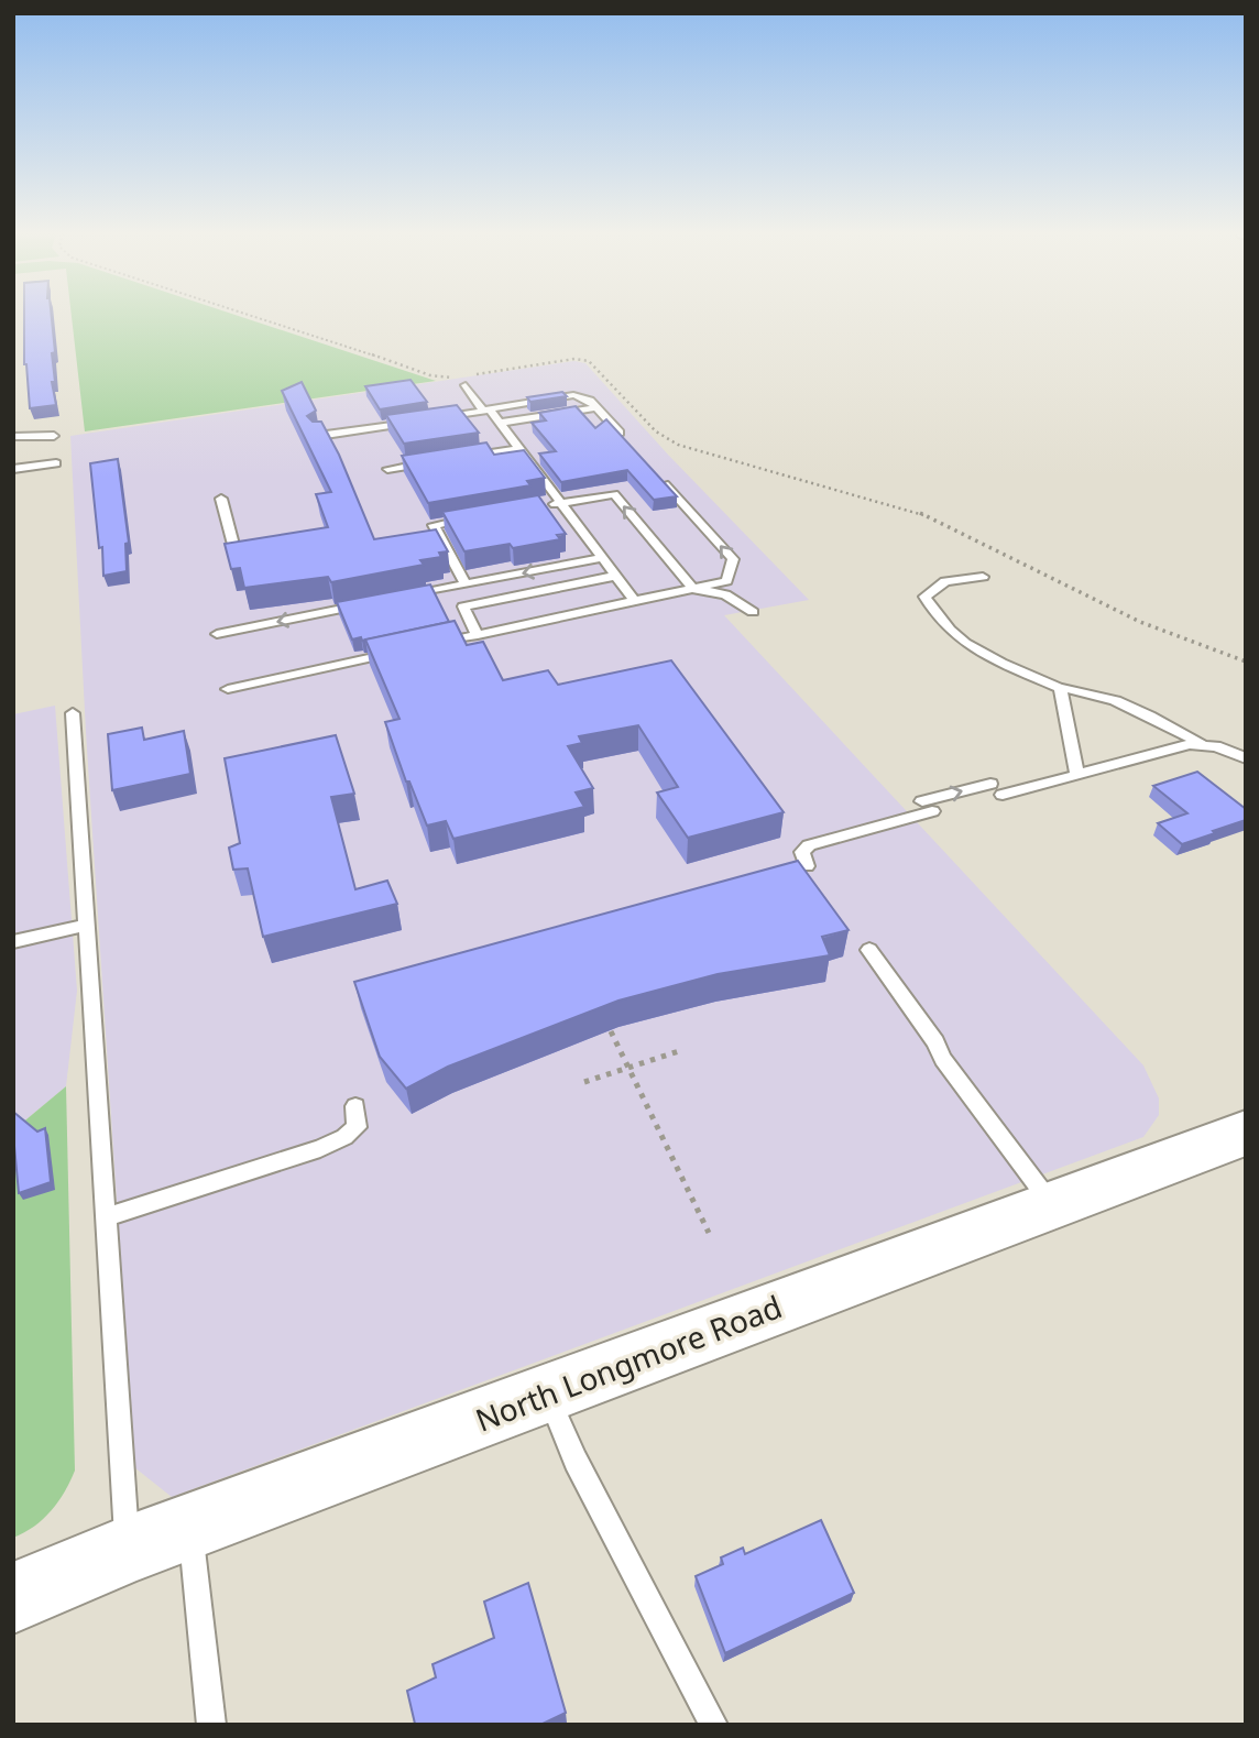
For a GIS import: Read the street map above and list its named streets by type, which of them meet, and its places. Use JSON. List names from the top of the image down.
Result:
{
  "streets": {
    "street": ["North Longmore Road"]
  }
}
